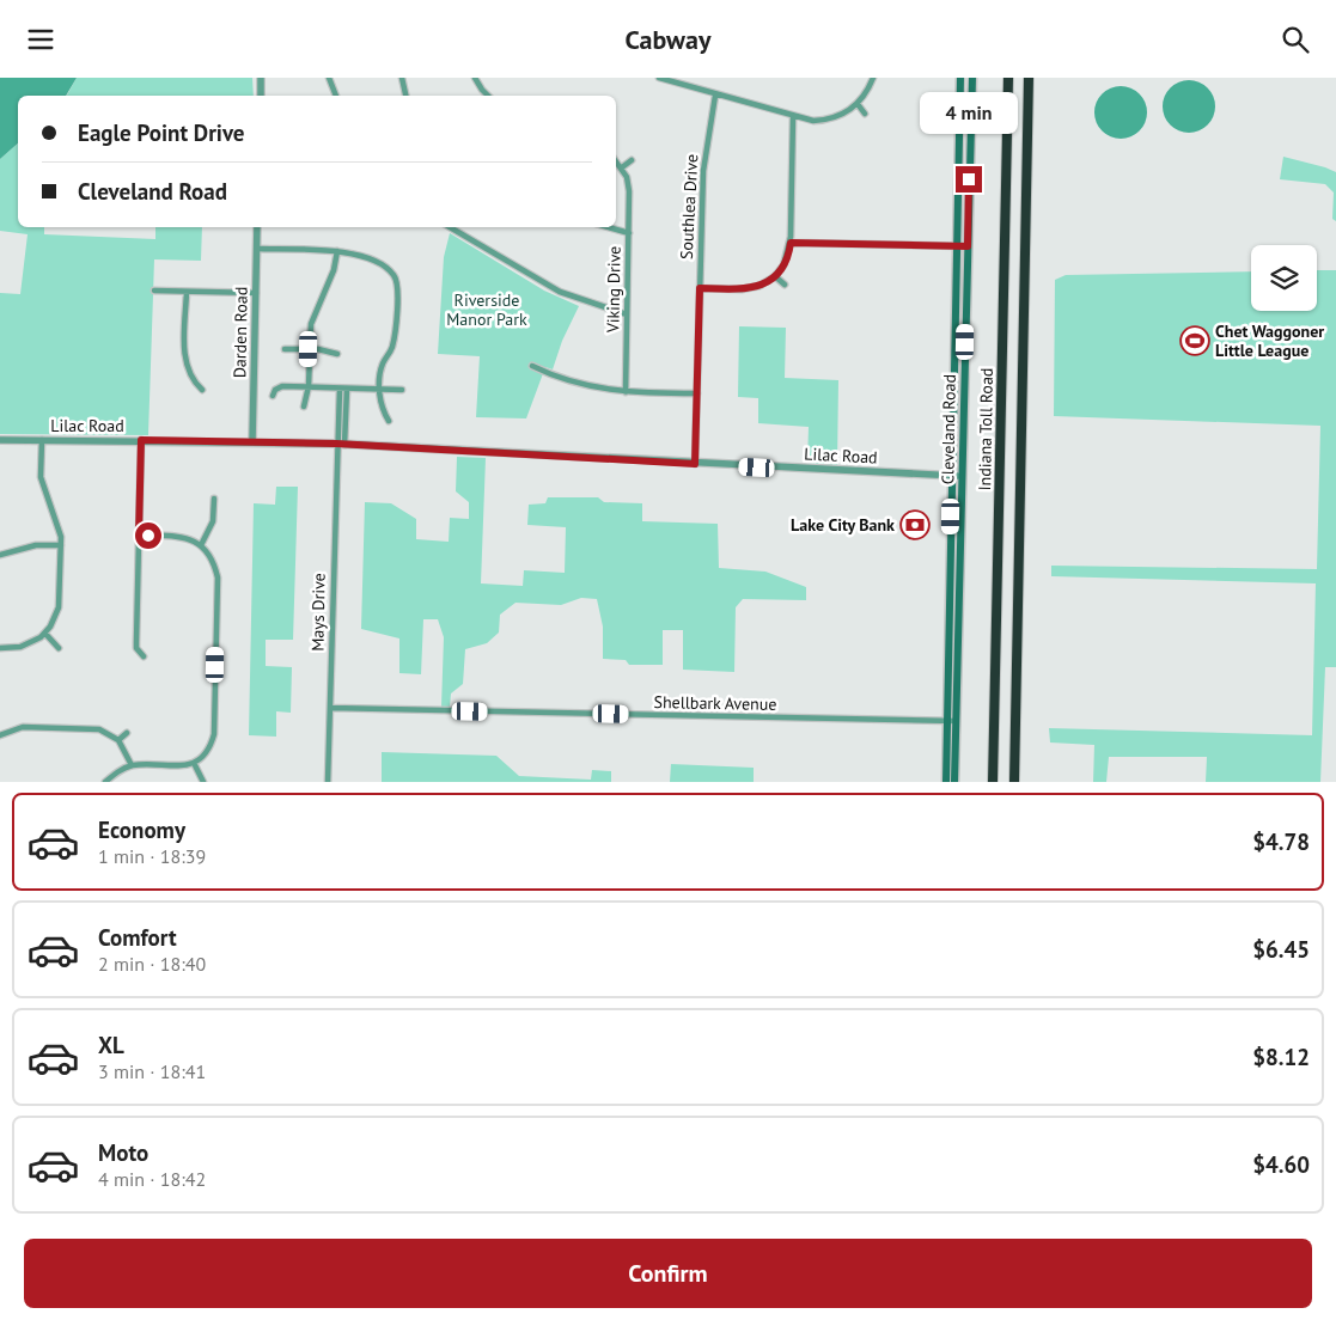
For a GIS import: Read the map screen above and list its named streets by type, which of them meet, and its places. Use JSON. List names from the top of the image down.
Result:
{
  "streets": {
    "highway": ["Indiana Toll Road"],
    "main road": ["Cleveland Road"],
    "street": [
      "Southlea Drive",
      "Viking Drive",
      "Darden Road",
      "Lilac Road",
      "Mays Drive",
      "Shellbark Avenue"
    ]
  },
  "crossings": [
    ["Southlea Drive", "Lilac Road"],
    ["Darden Road", "Lilac Road"],
    ["Lilac Road", "Cleveland Road"],
    ["Lilac Road", "Mays Drive"],
    ["Cleveland Road", "Shellbark Avenue"],
    ["Mays Drive", "Shellbark Avenue"]
  ],
  "parks": ["Riverside Manor Park"],
  "places": {
    "sports": ["Chet Waggoner Little League"],
    "bank": ["Lake City Bank"]
  },
  "page": {
    "header": "Cabway",
    "bubble": "4 min",
    "banner": ["Eagle Point Drive", "Cleveland Road"],
    "list": [
      {
        "name": "Economy",
        "note": "1 min · 18:39",
        "value": "$4.78"
      },
      {
        "name": "Comfort",
        "note": "2 min · 18:40",
        "value": "$6.45"
      },
      {
        "name": "XL",
        "note": "3 min · 18:41",
        "value": "$8.12"
      },
      {
        "name": "Moto",
        "note": "4 min · 18:42",
        "value": "$4.60"
      }
    ],
    "buttons": "Confirm"
  }
}
